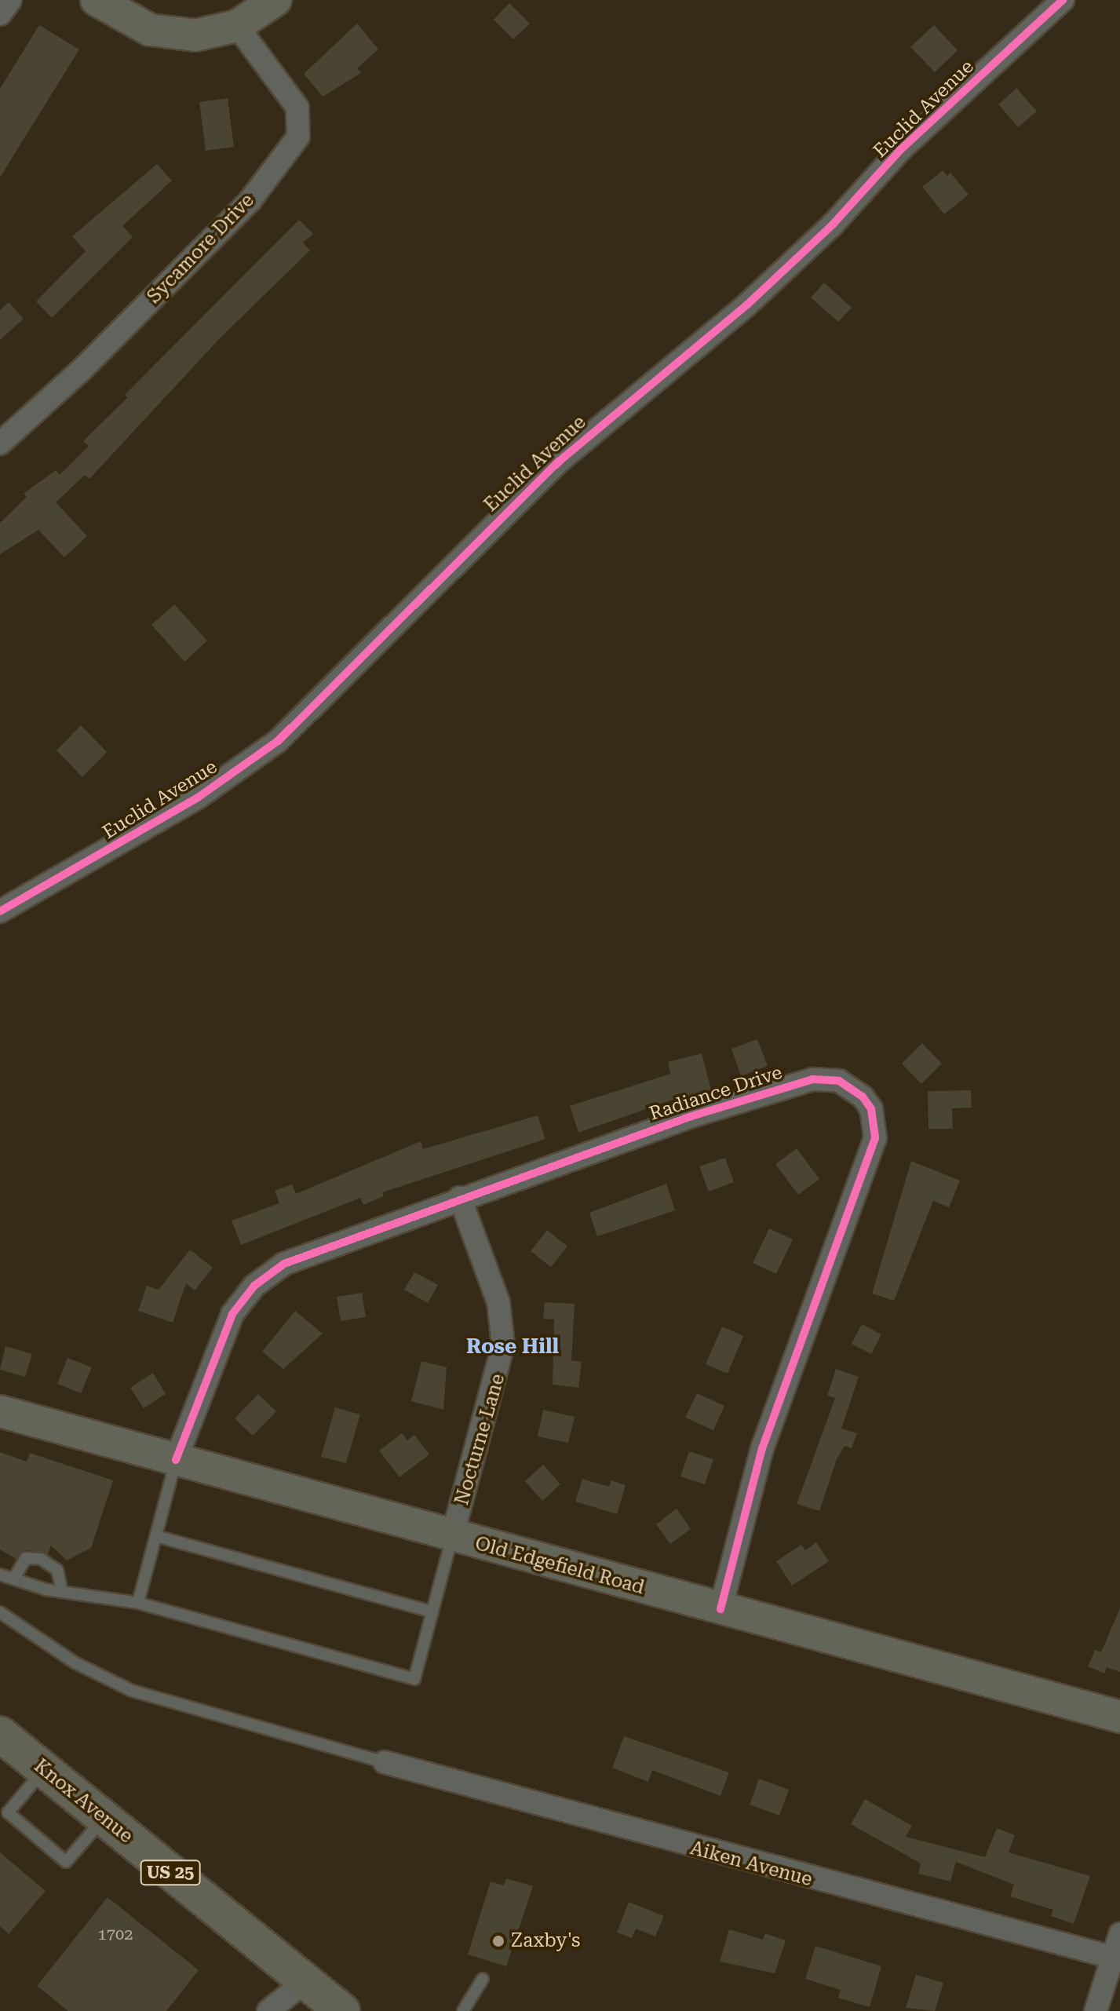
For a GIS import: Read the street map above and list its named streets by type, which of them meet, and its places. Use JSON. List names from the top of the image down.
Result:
{
  "streets": {
    "main road": ["Knox Avenue", "US 25"],
    "street": [
      "Euclid Avenue",
      "Sycamore Drive",
      "Radiance Drive",
      "Nocturne Lane",
      "Old Edgefield Road",
      "Aiken Avenue"
    ]
  },
  "crossings": [
    ["Radiance Drive", "Nocturne Lane"],
    ["Radiance Drive", "Old Edgefield Road"],
    ["Nocturne Lane", "Old Edgefield Road"]
  ],
  "districts": ["Rose Hill"],
  "places": ["Zaxby's"],
  "house_numbers": ["1702"]
}
